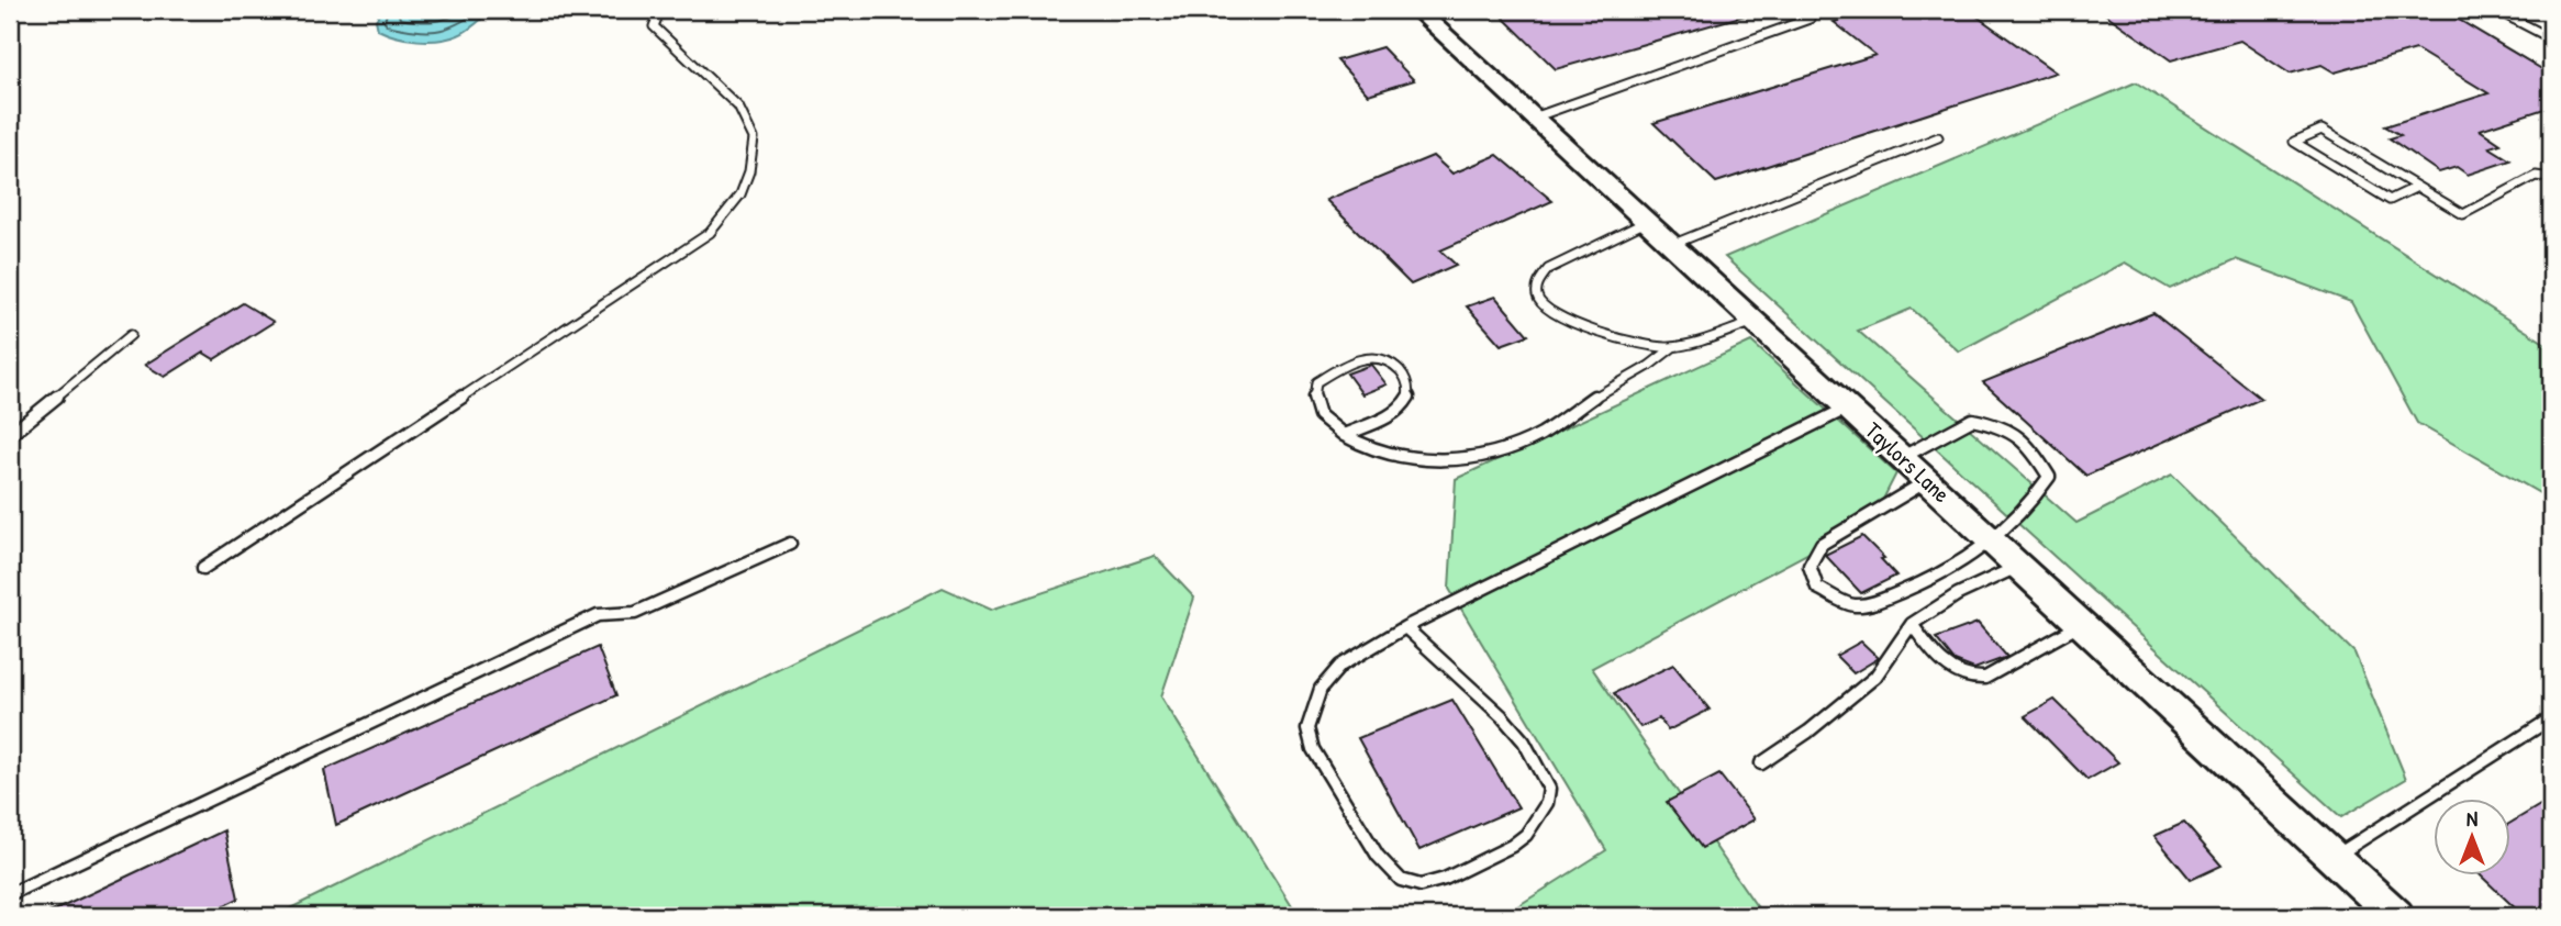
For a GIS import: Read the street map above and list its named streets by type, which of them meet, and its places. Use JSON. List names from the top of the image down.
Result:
{
  "streets": {
    "street": ["Taylors Lane"]
  },
  "north": "top"
}
